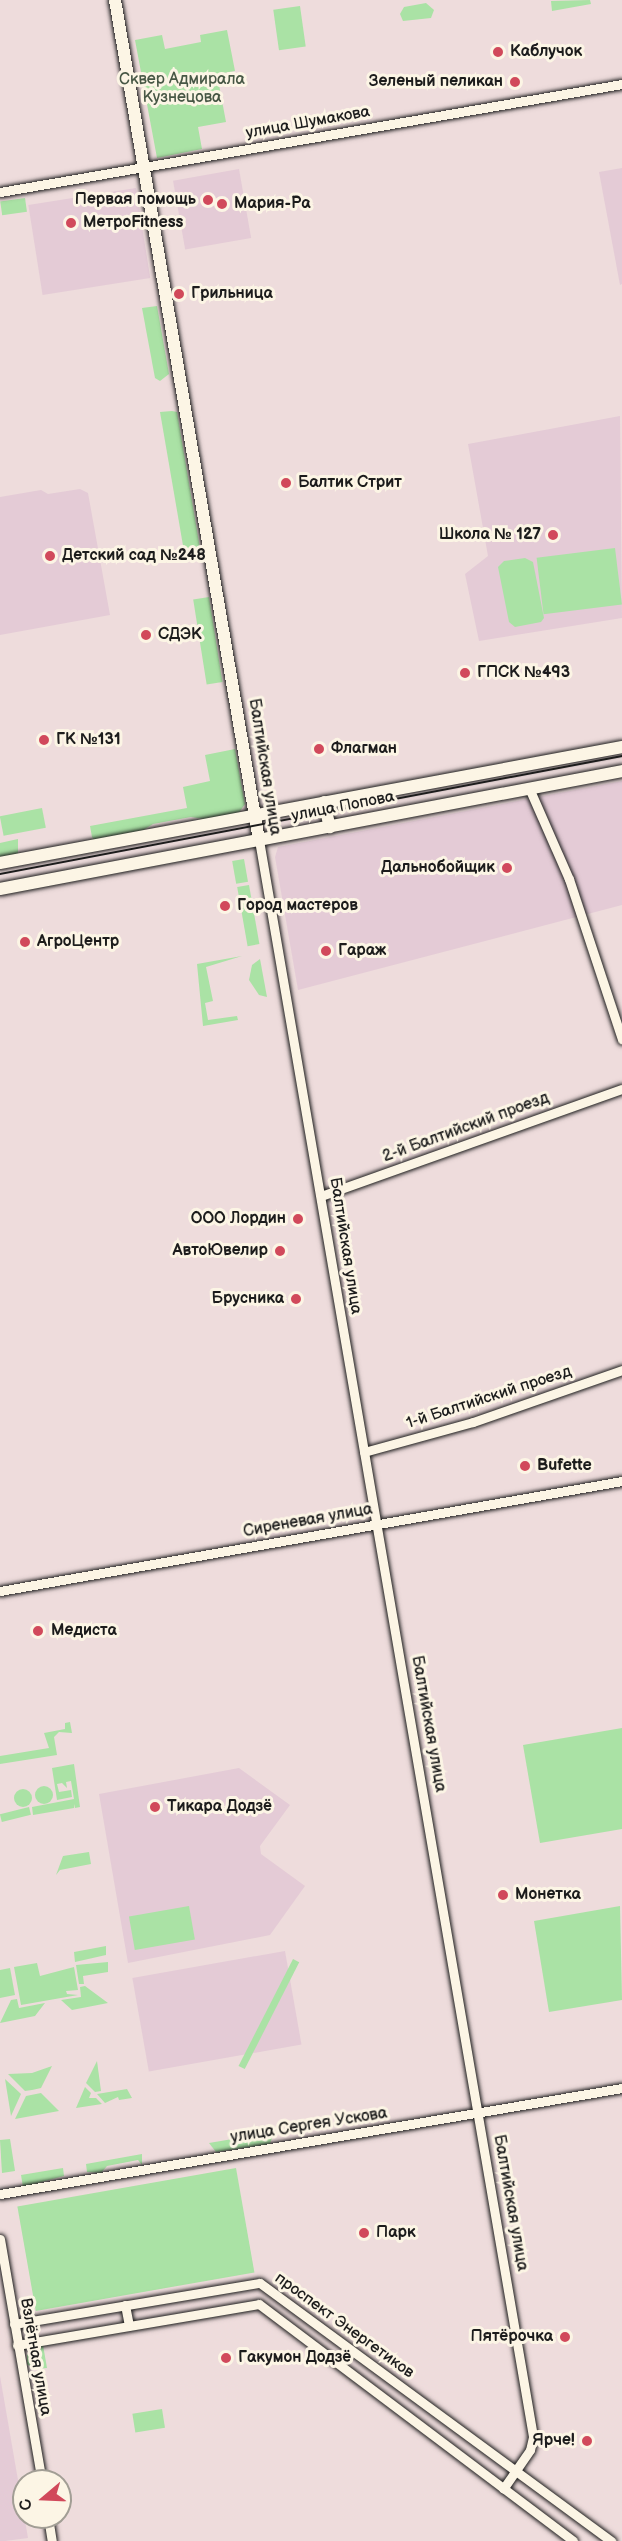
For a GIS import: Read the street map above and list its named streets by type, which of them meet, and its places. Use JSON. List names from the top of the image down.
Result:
{
  "streets": {
    "main road": ["Балтийская улица", "улица Попова"],
    "street": [
      "улица Шумакова",
      "2-й Балтийский проезд",
      "1-й Балтийский проезд",
      "Сиреневая улица",
      "улица Сергея Ускова",
      "проспект Энергетиков",
      "Взлётная улица"
    ]
  },
  "crossings": [
    ["улица Шумакова", "Балтийская улица"],
    ["Балтийская улица", "улица Попова"],
    ["Балтийская улица", "2-й Балтийский проезд"],
    ["Балтийская улица", "1-й Балтийский проезд"],
    ["Балтийская улица", "Сиреневая улица"],
    ["Балтийская улица", "улица Сергея Ускова"],
    ["Балтийская улица", "проспект Энергетиков"],
    ["проспект Энергетиков", "Взлётная улица"]
  ],
  "parks": ["Сквер Адмирала Кузнецова"],
  "places": [
    "Каблучок",
    "Зеленый пеликан",
    "Первая помощь",
    "Мария-Ра",
    "МетроFitness",
    "Грильница",
    "Балтик Стрит",
    "Школа № 127",
    "Детский сад №248",
    "СДЭК",
    "ГПСК №493",
    "ГК №131",
    "Флагман",
    "Дальнобойщик",
    "Город мастеров",
    "АгроЦентр",
    "Гараж",
    "ООО Лордин",
    "АвтоЮвелир",
    "Брусника",
    "Bufette",
    "Медиста",
    "Тикара Додзё",
    "Монетка",
    "Парк",
    "Пятёрочка",
    "Гакумон Додзё",
    "Ярче!"
  ],
  "north": "left"
}
